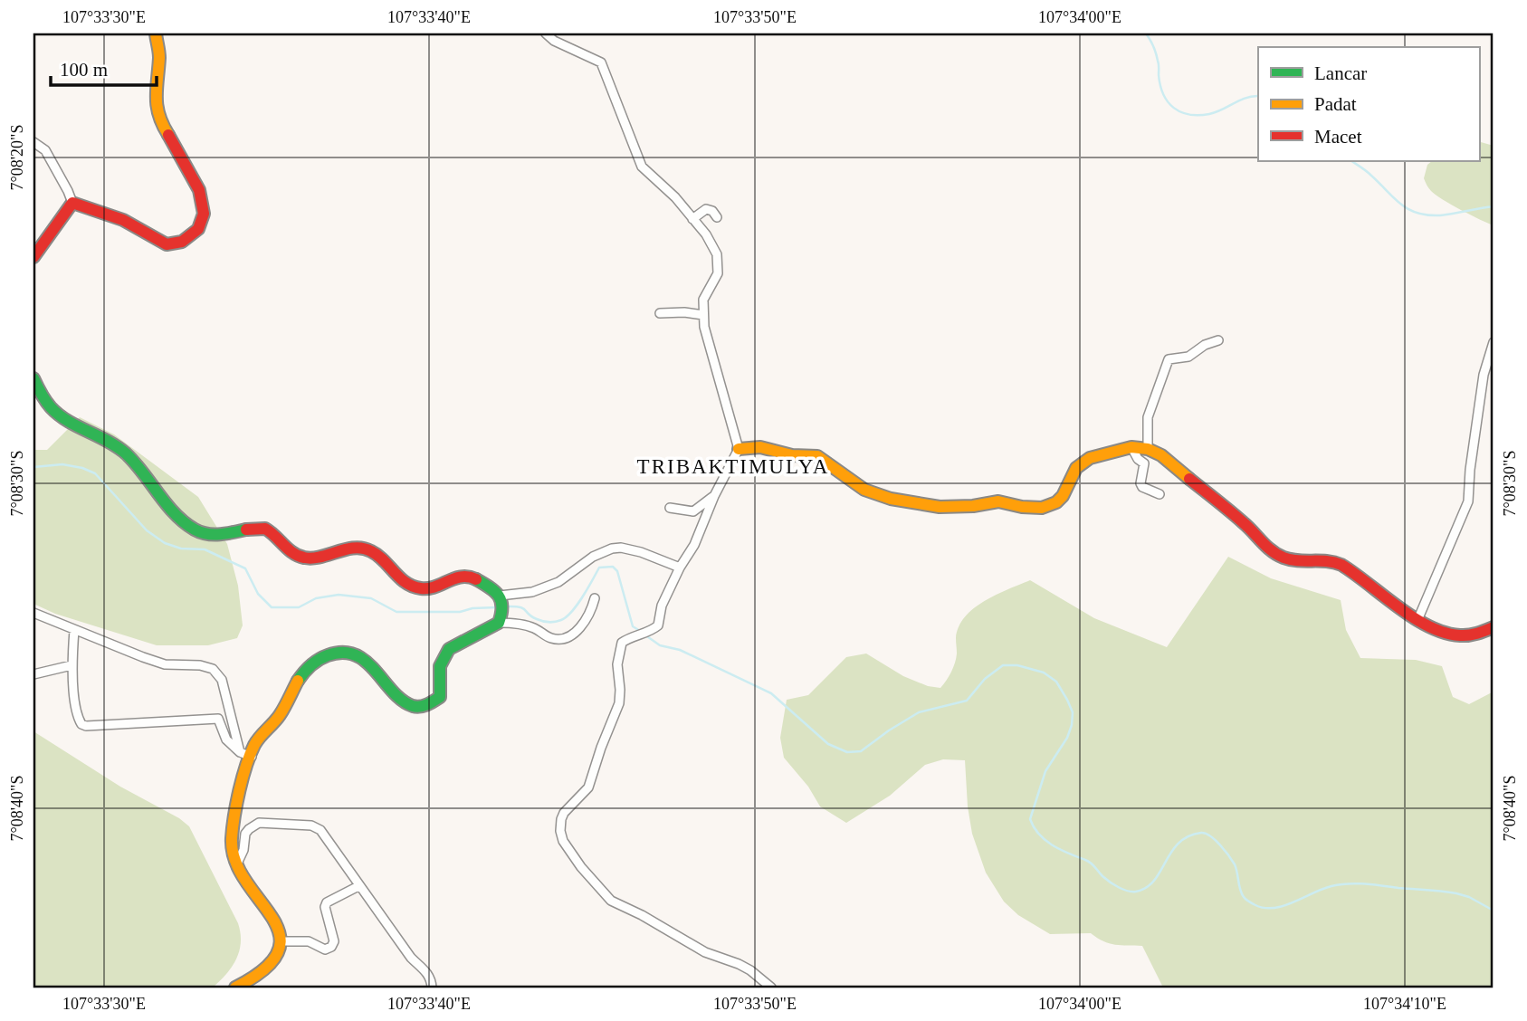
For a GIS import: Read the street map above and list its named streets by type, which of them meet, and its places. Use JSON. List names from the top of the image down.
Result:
{
  "districts": ["TRIBAKTIMULYA"],
  "legend": ["Lancar", "Padat", "Macet"],
  "scale_bar": "100 m",
  "coordinates": [
    "107°33'30\"E",
    "107°33'40\"E",
    "107°33'50\"E",
    "107°34'00\"E",
    "7°08'20\"S",
    "7°08'30\"S",
    "7°08'40\"S",
    "107°34'10\"E"
  ]
}
